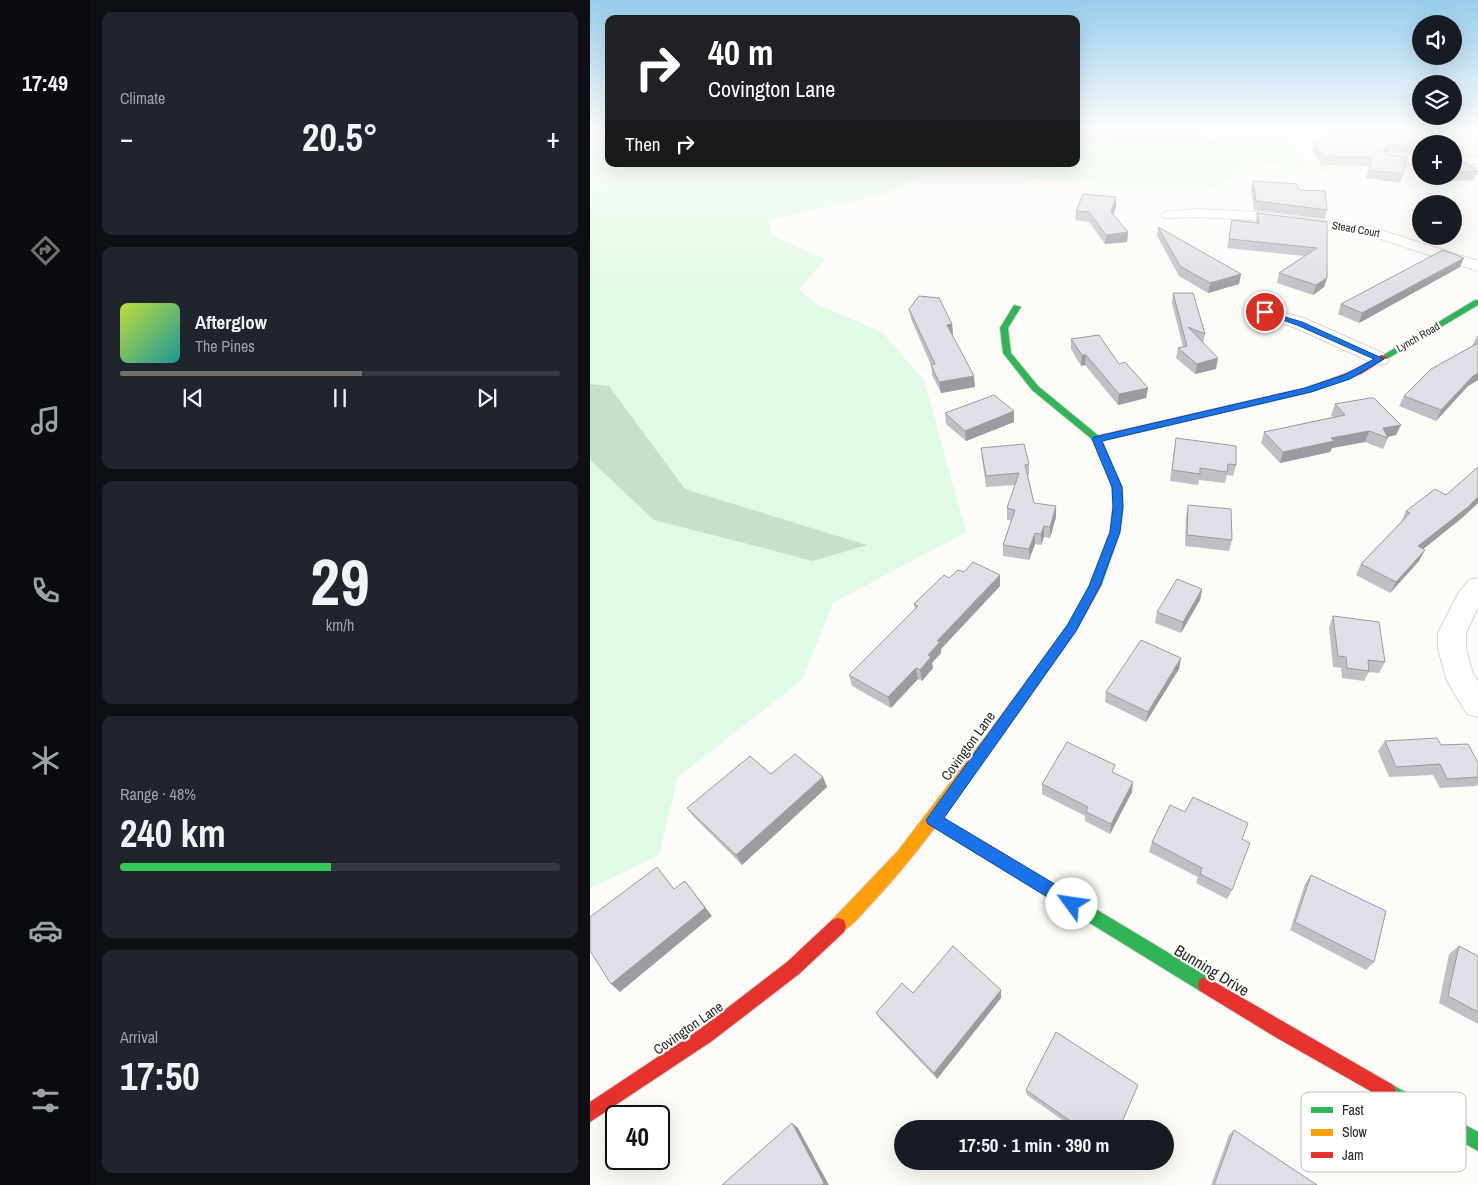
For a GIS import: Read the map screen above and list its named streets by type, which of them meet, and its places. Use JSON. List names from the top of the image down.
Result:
{
  "streets": {
    "street": [
      "Stead Court",
      "Lynch Road",
      "Covington Lane",
      "Bunning Drive"
    ]
  },
  "crossings": [
    ["Lynch Road", "Covington Lane"],
    ["Covington Lane", "Bunning Drive"]
  ],
  "legend": ["Fast", "Slow", "Jam"],
  "page": {
    "tabs": "17:49",
    "tile": [
      "Climate",
      ["29", "km/h"],
      ["Range · 48%", "240 km"],
      ["Arrival", "17:50"]
    ],
    "map_buttons": ["+", "−"],
    "turn": ["40 m", "Covington Lane"],
    "heat": ["−", "20.5°", "+"],
    "then": "Then",
    "song": ["Afterglow", "The Pines"],
    "limit": "40",
    "trip": "17:50 · 1 min · 390 m"
  }
}
